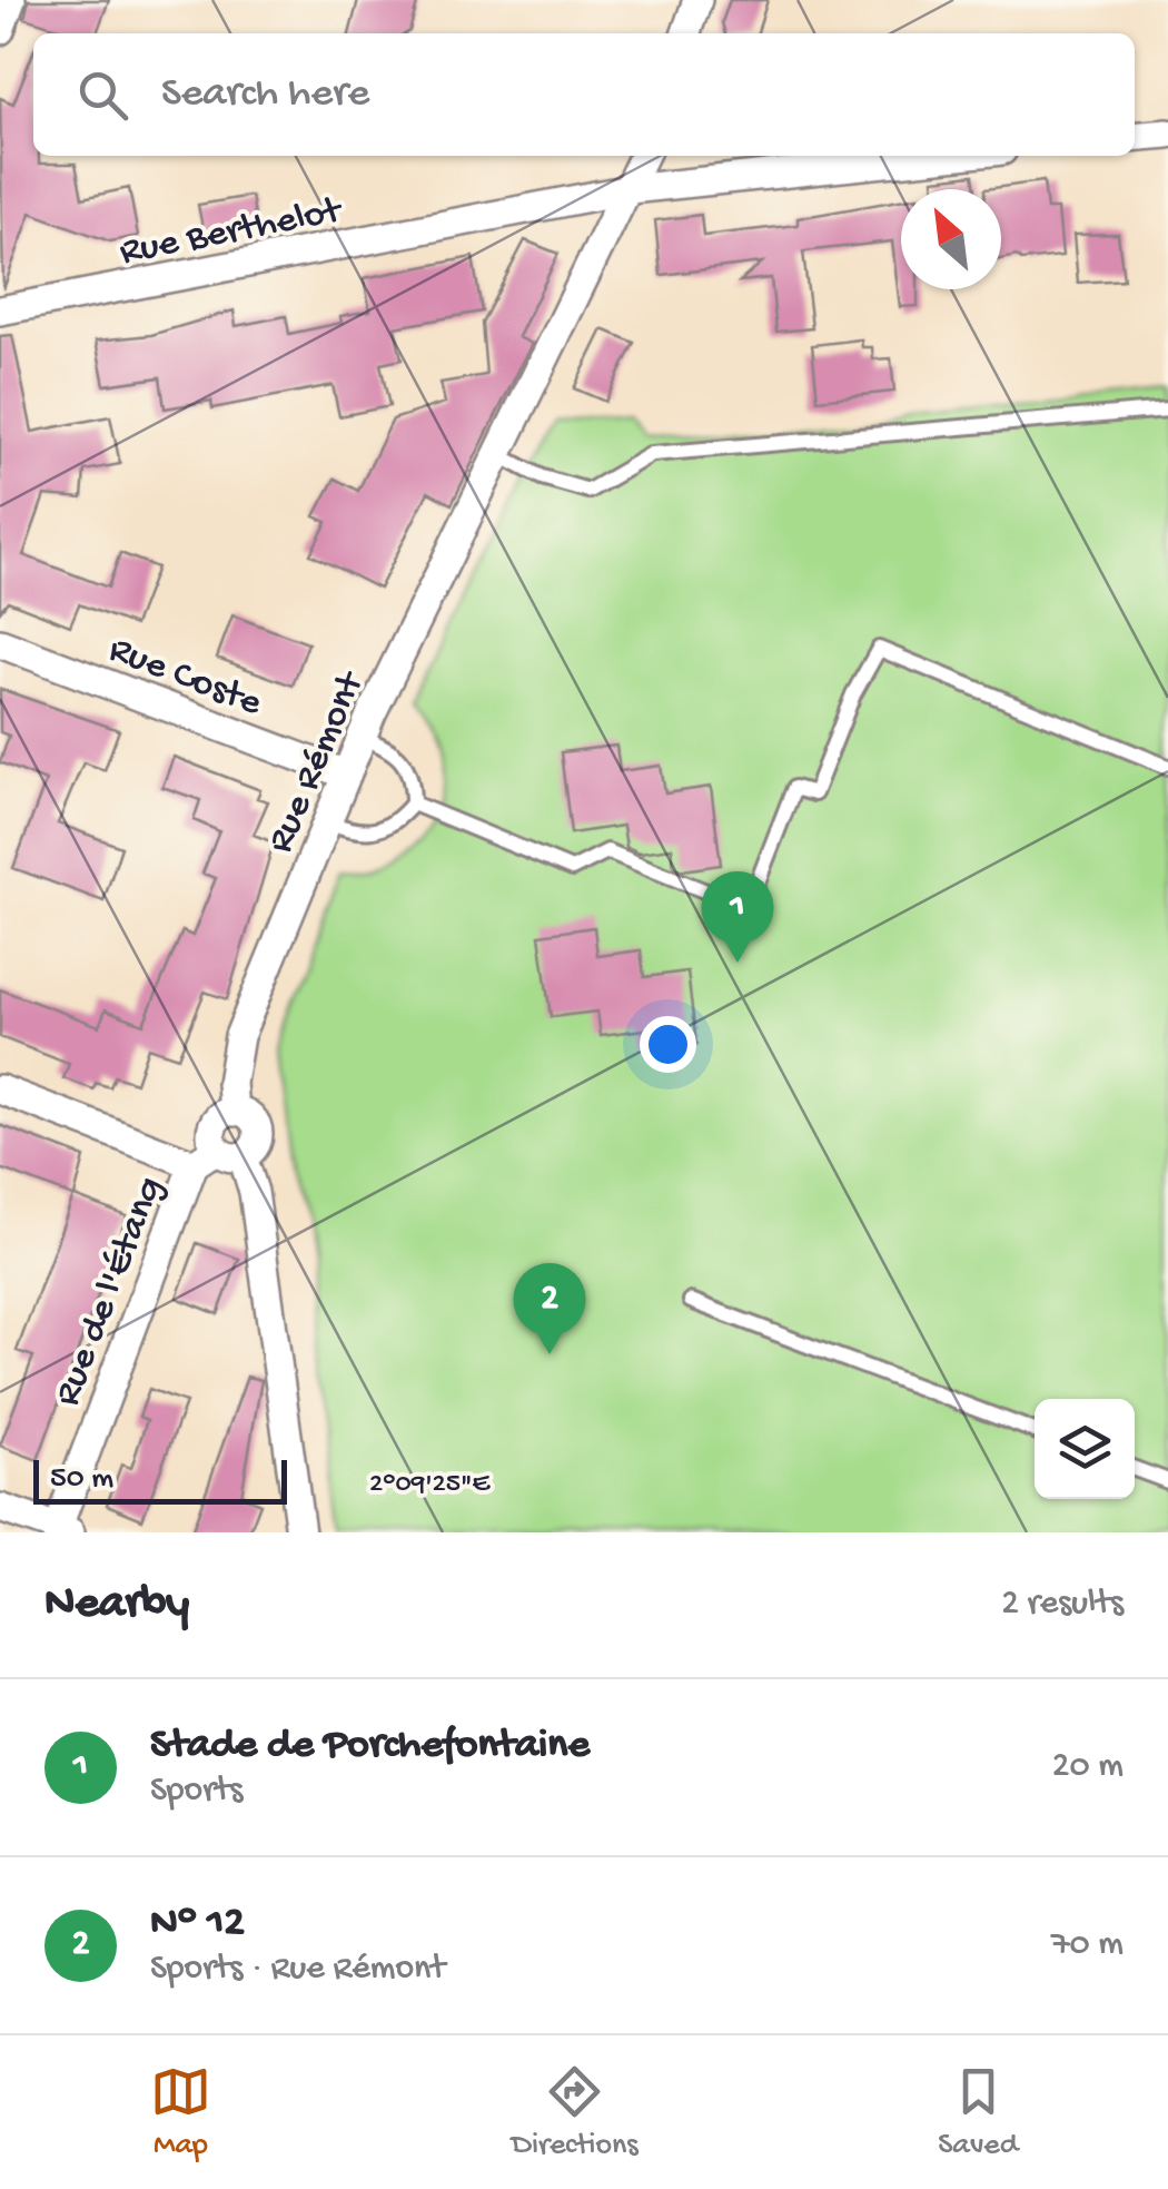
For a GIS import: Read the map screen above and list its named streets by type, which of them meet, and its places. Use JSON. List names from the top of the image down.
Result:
{
  "streets": {
    "street": [
      "Rue Berthelot",
      "Rue Coste",
      "Rue Rémont",
      "Rue de l'Étang"
    ]
  },
  "crossings": [
    ["Rue Berthelot", "Rue Rémont"],
    ["Rue Coste", "Rue Rémont"],
    ["Rue Rémont", "Rue de l'Étang"]
  ],
  "scale_bar": "50 m",
  "north": "top left",
  "page": {
    "search": "Search here",
    "pins": ["1", "2"],
    "scale": "50 m",
    "heading": ["Nearby", "2 results"],
    "list": [
      {
        "mark": "1",
        "name": "Stade de Porchefontaine",
        "note": "Sports",
        "value": "20 m"
      },
      {
        "mark": "2",
        "name": "N° 12",
        "note": "Sports · Rue Rémont",
        "value": "70 m"
      }
    ],
    "nav": ["Map", "Directions", "Saved"]
  },
  "coordinates": ["2°09'25\"E"]
}
